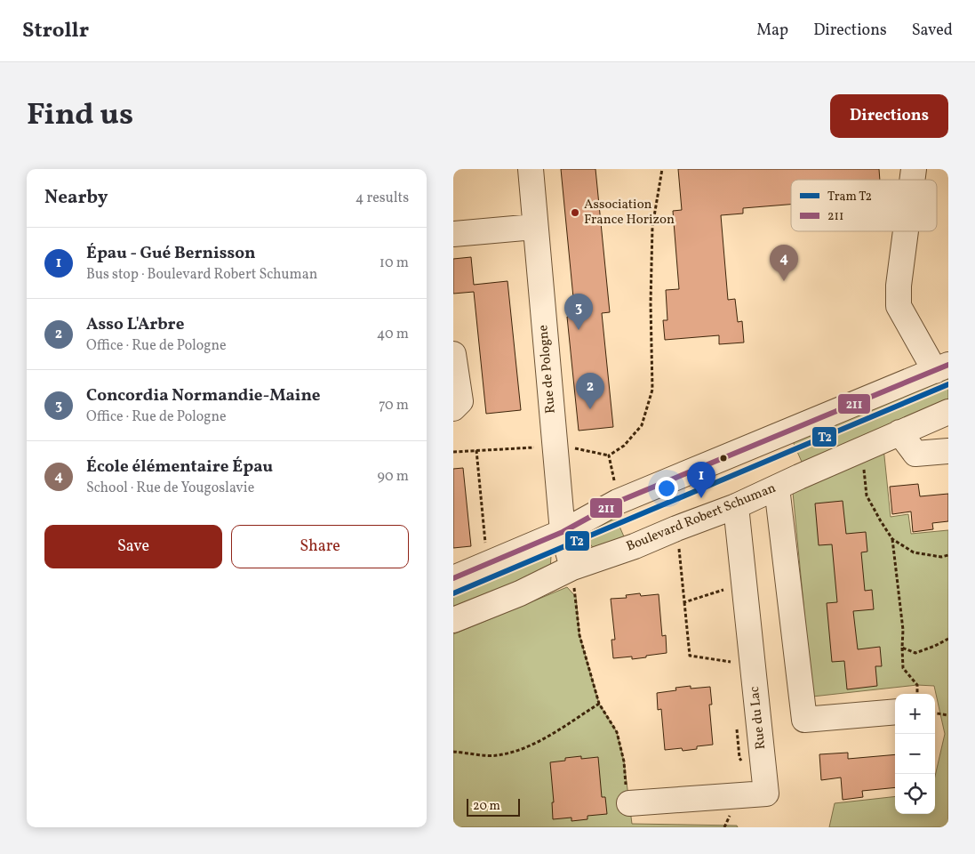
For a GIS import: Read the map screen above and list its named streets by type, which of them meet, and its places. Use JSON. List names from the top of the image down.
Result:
{
  "streets": {
    "street": ["Rue de Pologne", "Boulevard Robert Schuman", "Rue du Lac"]
  },
  "crossings": [
    ["Rue de Pologne", "Boulevard Robert Schuman"],
    ["Boulevard Robert Schuman", "Rue du Lac"]
  ],
  "places": ["Association France Horizon"],
  "lines": ["transit line 211", "tram line T2"],
  "legend": ["Tram T2", "211"],
  "scale_bar": "20 m",
  "page": {
    "header": "Strollr",
    "nav": ["Map", "Directions", "Saved"],
    "title": "Find us",
    "buttons": [
      "Directions",
      ["Save", "Share"]
    ],
    "heading": ["Nearby", "4 results"],
    "list": [
      {
        "mark": "1",
        "name": "Épau - Gué Bernisson",
        "note": "Bus stop · Boulevard Robert Schuman",
        "value": "10 m"
      },
      {
        "mark": "2",
        "name": "Asso L'Arbre",
        "note": "Office · Rue de Pologne",
        "value": "40 m"
      },
      {
        "mark": "3",
        "name": "Concordia Normandie-Maine",
        "note": "Office · Rue de Pologne",
        "value": "70 m"
      },
      {
        "mark": "4",
        "name": "École élémentaire Épau",
        "note": "School · Rue de Yougoslavie",
        "value": "90 m"
      }
    ],
    "pins": [
      "4",
      "3",
      "2",
      "1"
    ],
    "map_buttons": ["+", "−"],
    "scale": "20 m"
  }
}
